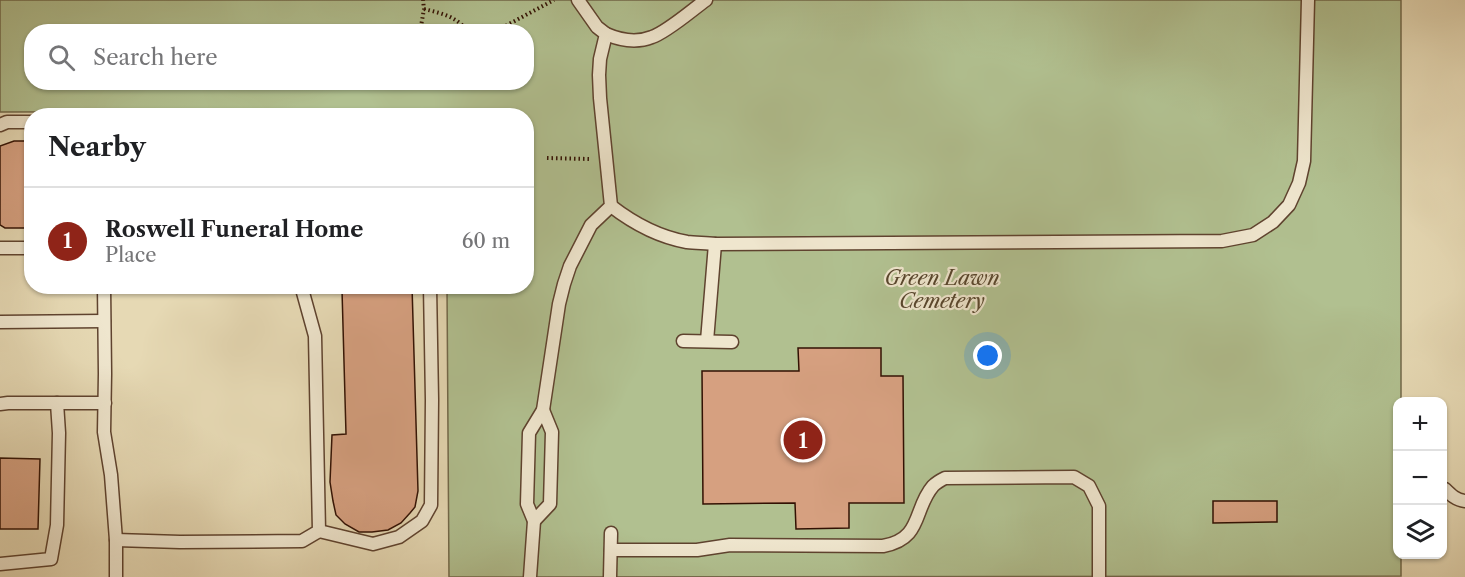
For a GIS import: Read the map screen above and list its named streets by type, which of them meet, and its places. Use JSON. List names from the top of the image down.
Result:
{
  "parks": ["Green Lawn Cemetery"],
  "page": {
    "search": "Search here",
    "heading": "Nearby",
    "list": [
      {
        "mark": "1",
        "name": "Roswell Funeral Home",
        "note": "Place",
        "value": "60 m"
      }
    ],
    "map_buttons": ["+", "−"],
    "pins": "1"
  }
}
